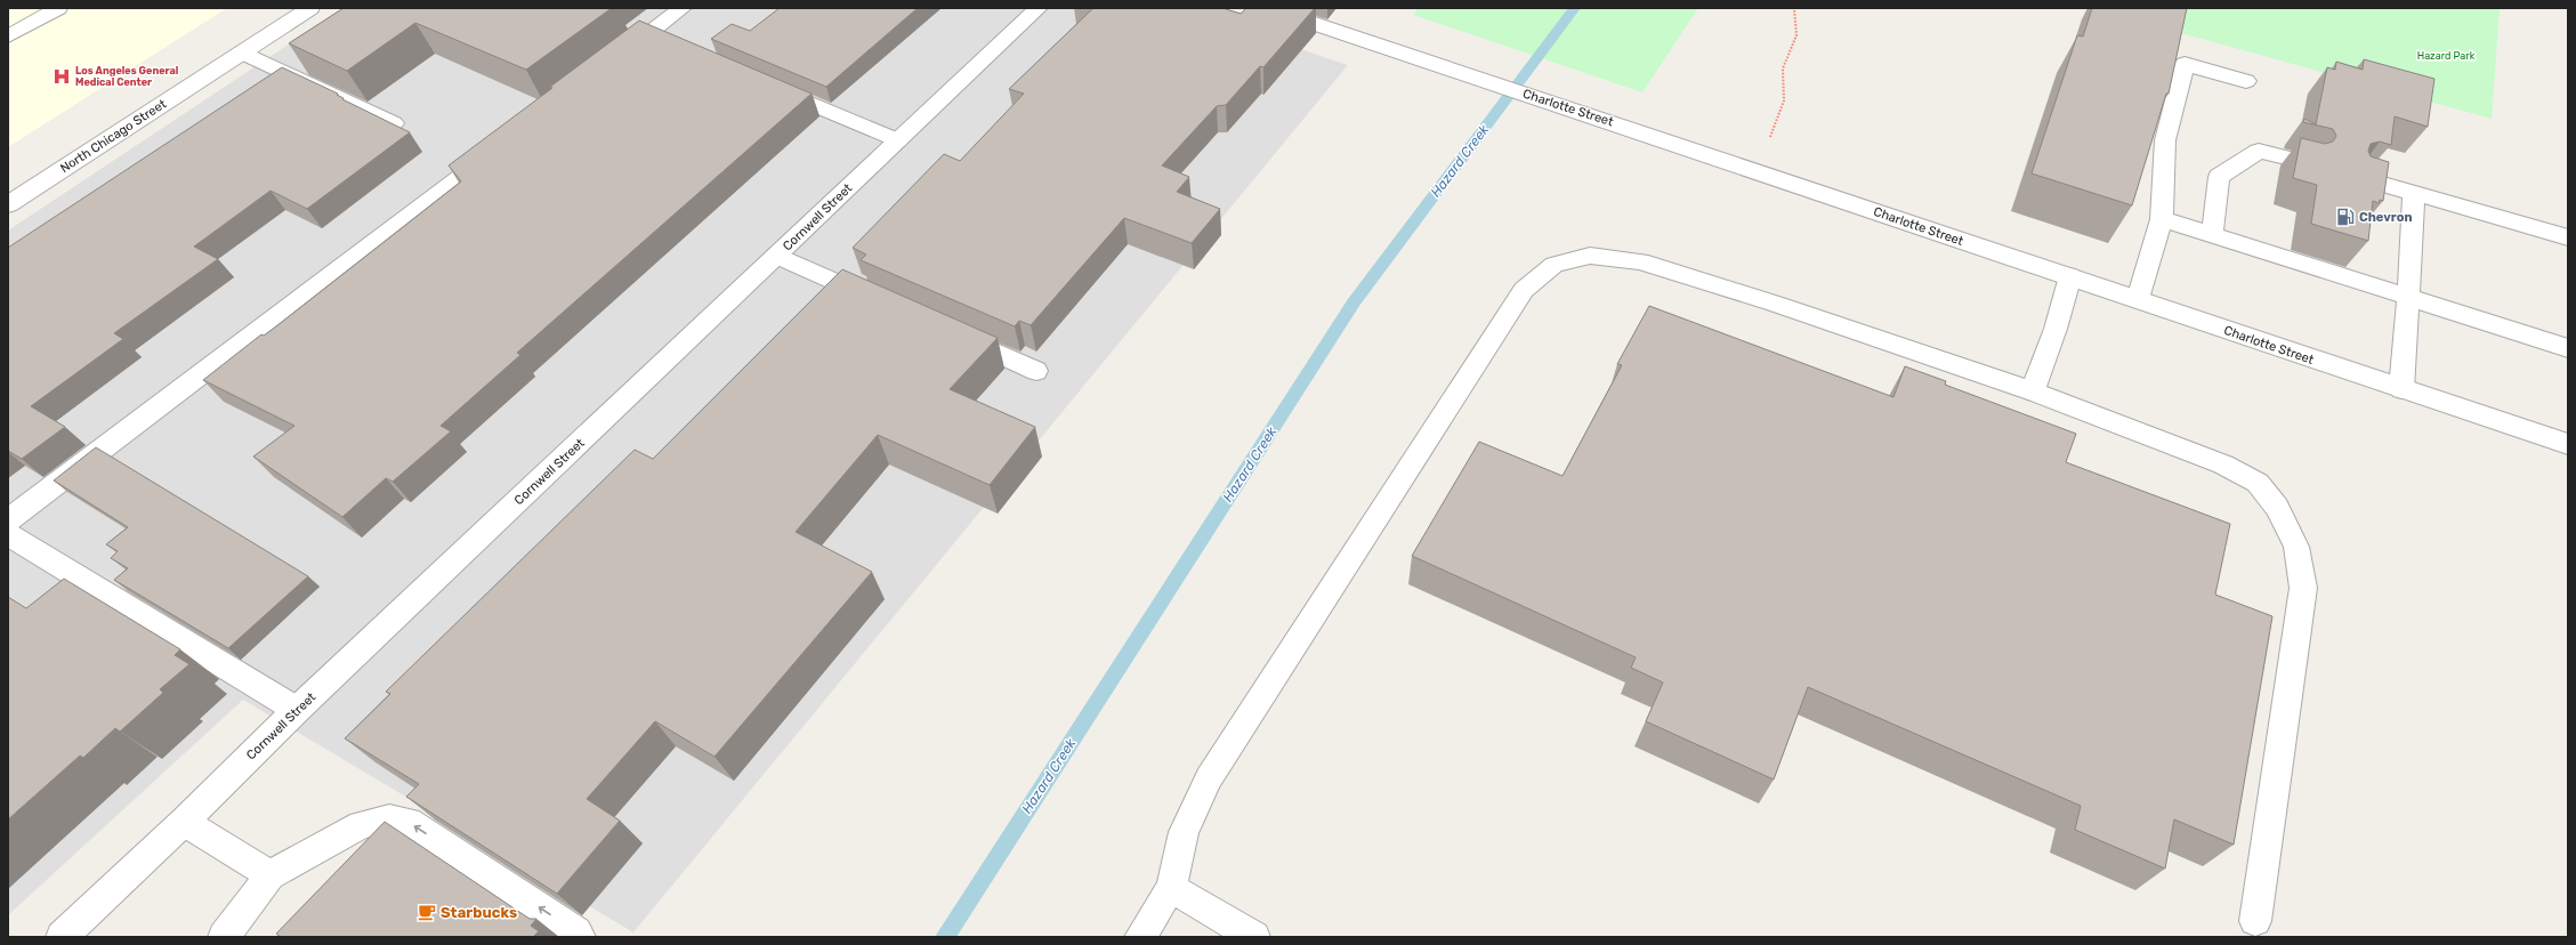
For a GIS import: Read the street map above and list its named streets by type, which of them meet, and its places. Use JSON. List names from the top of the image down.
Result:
{
  "streets": {
    "street": ["Charlotte Street", "North Chicago Street", "Cornwell Street"]
  },
  "water": ["Hazard Creek"],
  "parks": ["Hazard Park"],
  "places": {
    "hospital": ["Los Angeles General Medical Center"],
    "fuel station": ["Chevron"],
    "cafe": ["Starbucks"]
  }
}
